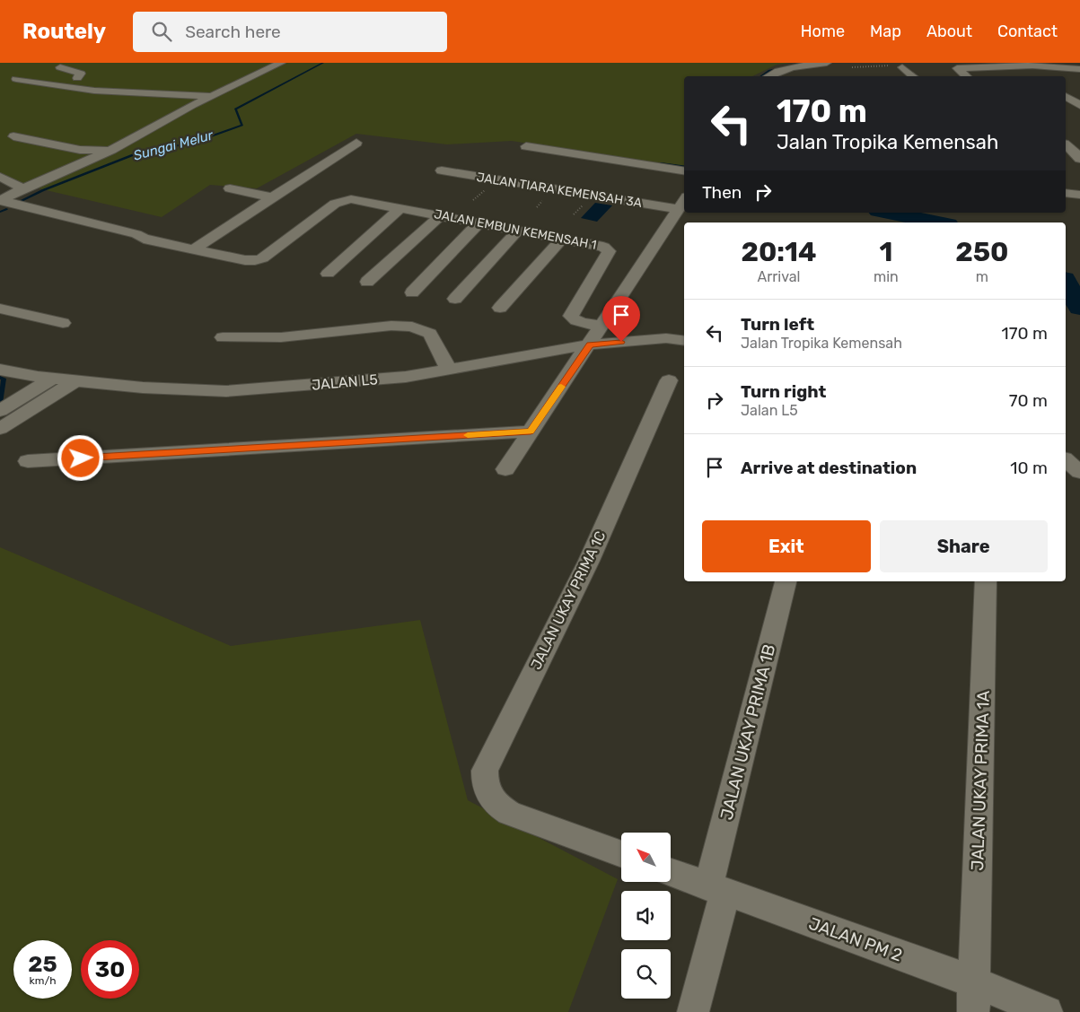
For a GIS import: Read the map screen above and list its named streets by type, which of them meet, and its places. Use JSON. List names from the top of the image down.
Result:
{
  "streets": {
    "street": [
      "JALAN TIARA KEMENSAH 3A",
      "JALAN EMBUN KEMENSAH 1",
      "JALAN L5",
      "JALAN UKAY PRIMA 1C",
      "JALAN UKAY PRIMA 1B",
      "JALAN UKAY PRIMA 1A",
      "JALAN PM 2"
    ]
  },
  "crossings": [
    ["JALAN UKAY PRIMA 1B", "JALAN PM 2"],
    ["JALAN UKAY PRIMA 1A", "JALAN PM 2"]
  ],
  "water": ["Sungai Melur"],
  "north": "top left",
  "page": {
    "header": "Routely",
    "search": "Search here",
    "nav": [
      "Home",
      "Map",
      "About",
      "Contact"
    ],
    "turn": ["170 m", "Jalan Tropika Kemensah"],
    "then": "Then",
    "eta": [
      "20:14",
      "Arrival",
      "1",
      "min",
      "250",
      "m"
    ],
    "list": [
      {
        "name": "Turn left",
        "note": "Jalan Tropika Kemensah",
        "value": "170 m"
      },
      {
        "name": "Turn right",
        "note": "Jalan L5",
        "value": "70 m"
      },
      {
        "name": "Arrive at destination",
        "value": "10 m"
      }
    ],
    "buttons": ["Exit", "Share"],
    "speed": "25 km/h",
    "limit": "30"
  }
}
